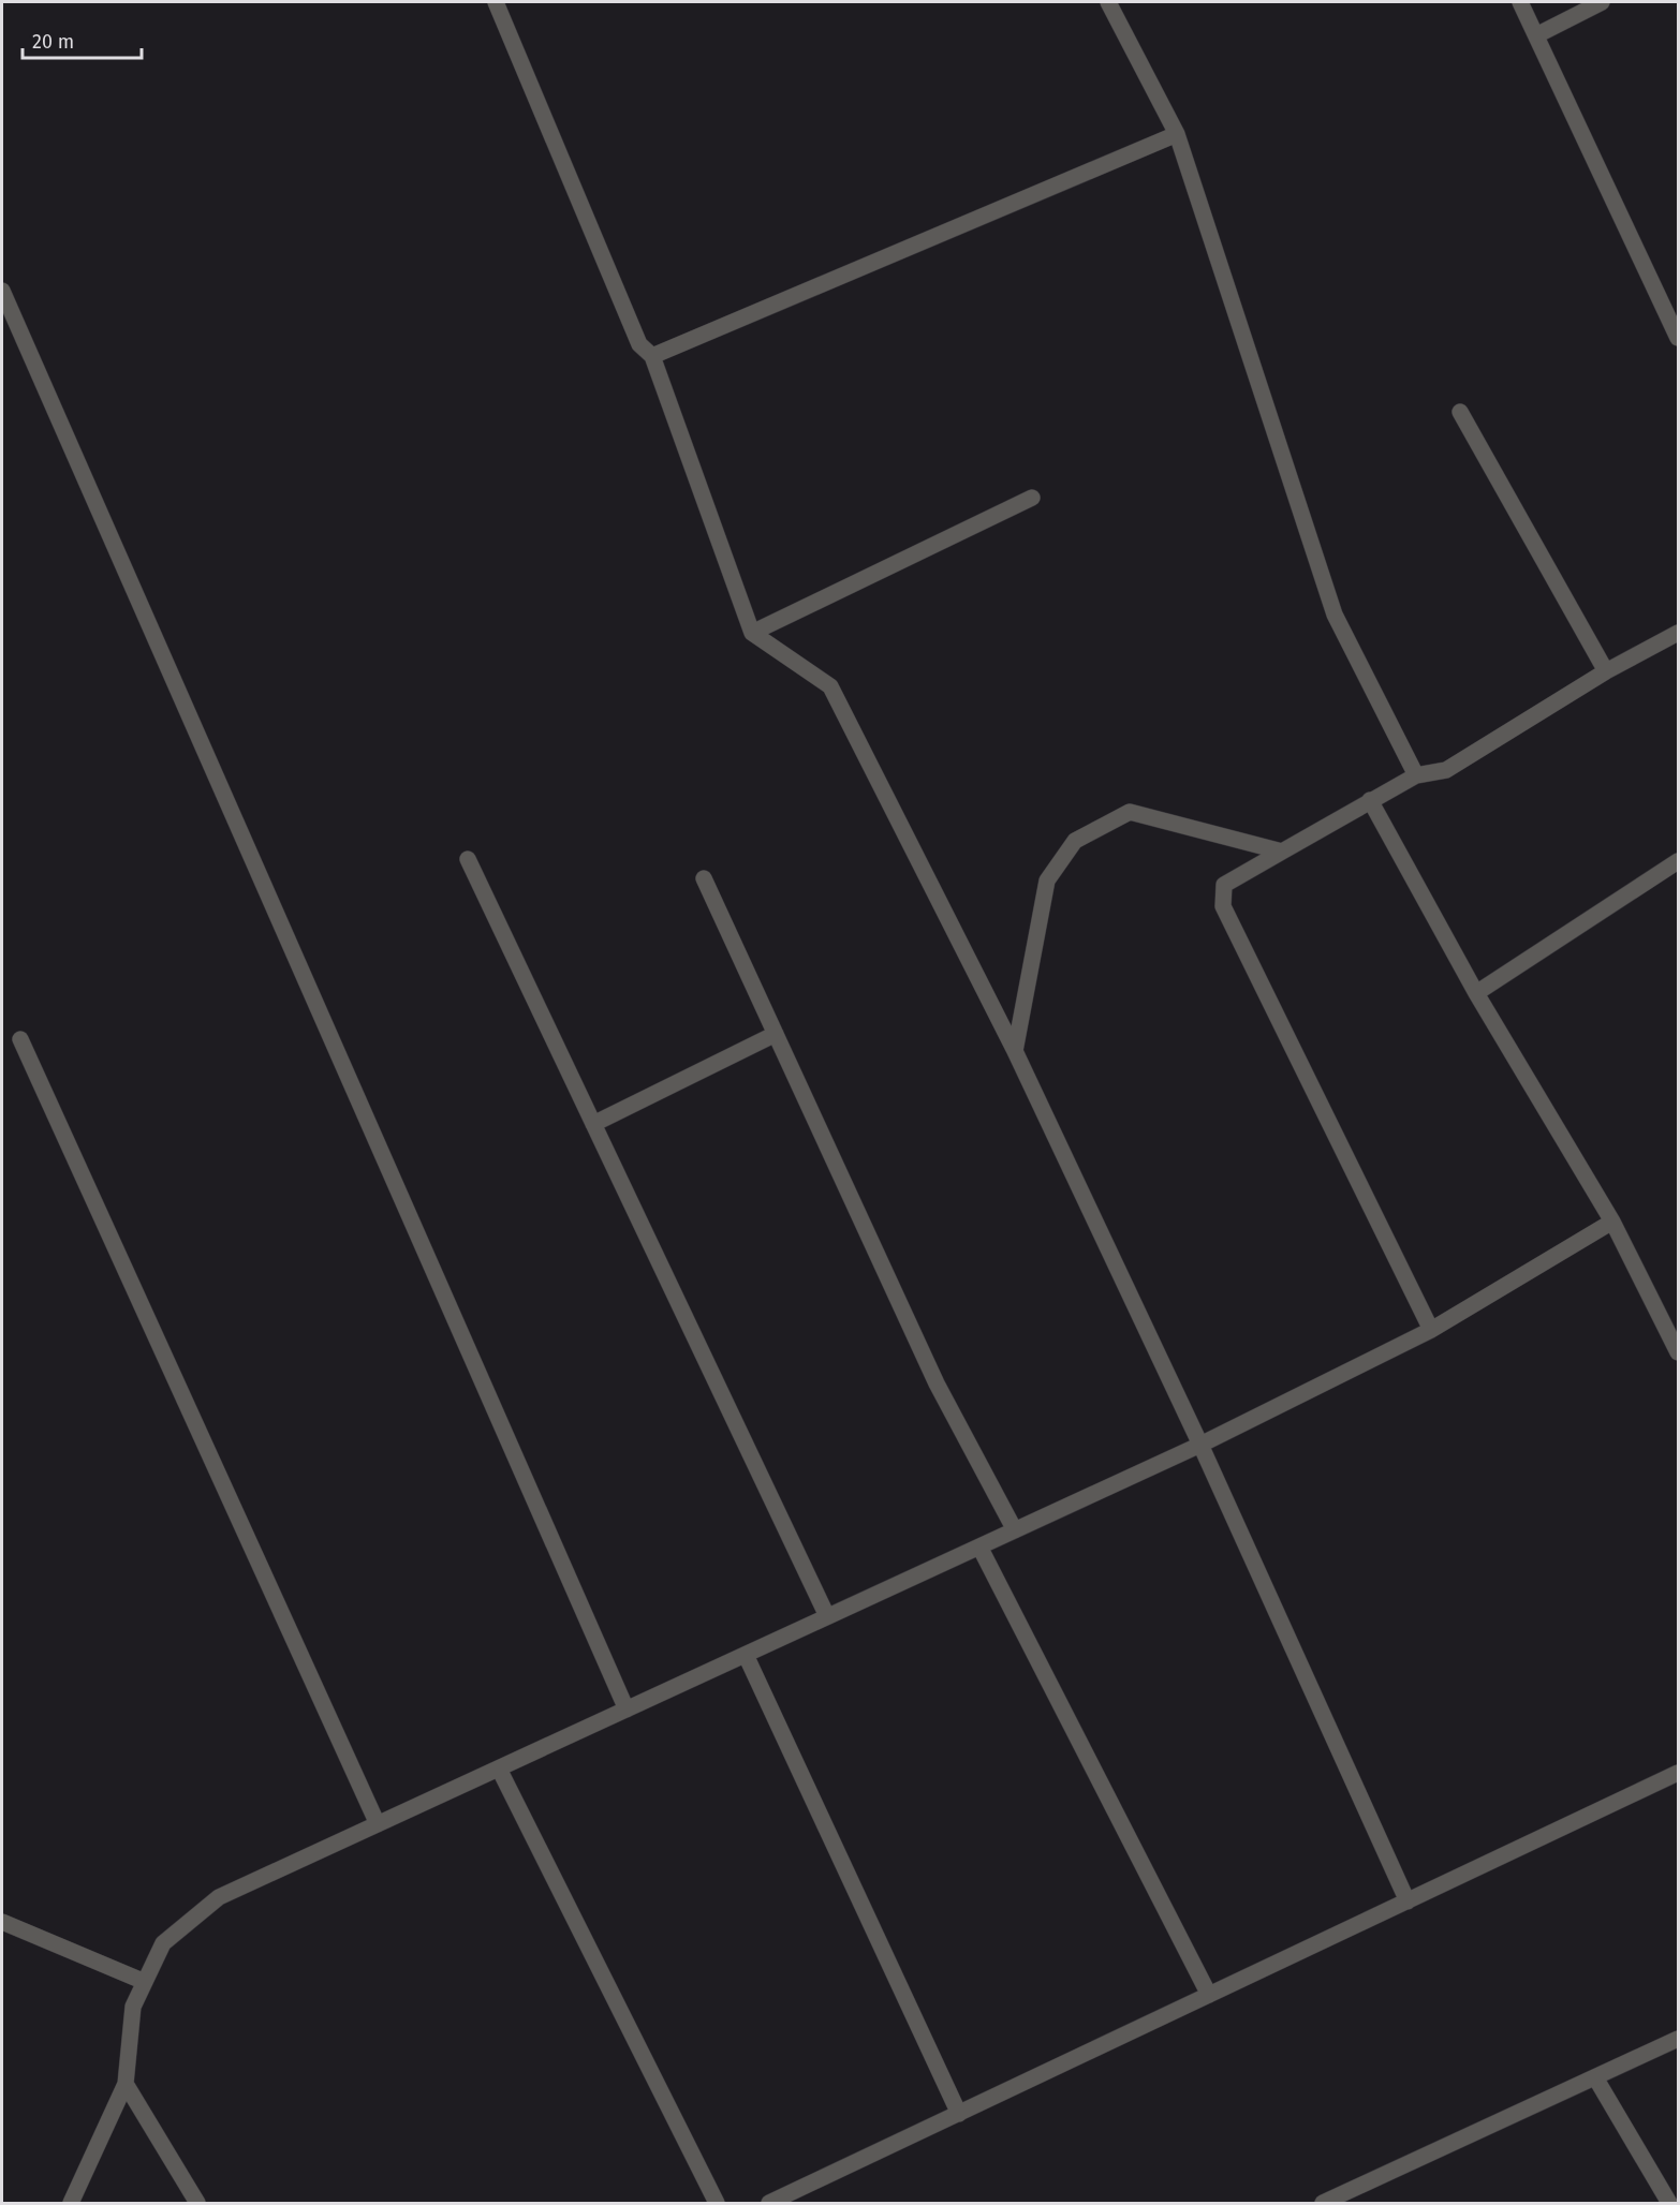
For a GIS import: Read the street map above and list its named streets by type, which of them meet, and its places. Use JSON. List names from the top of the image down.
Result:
{
  "scale_bar": "20 m"
}
